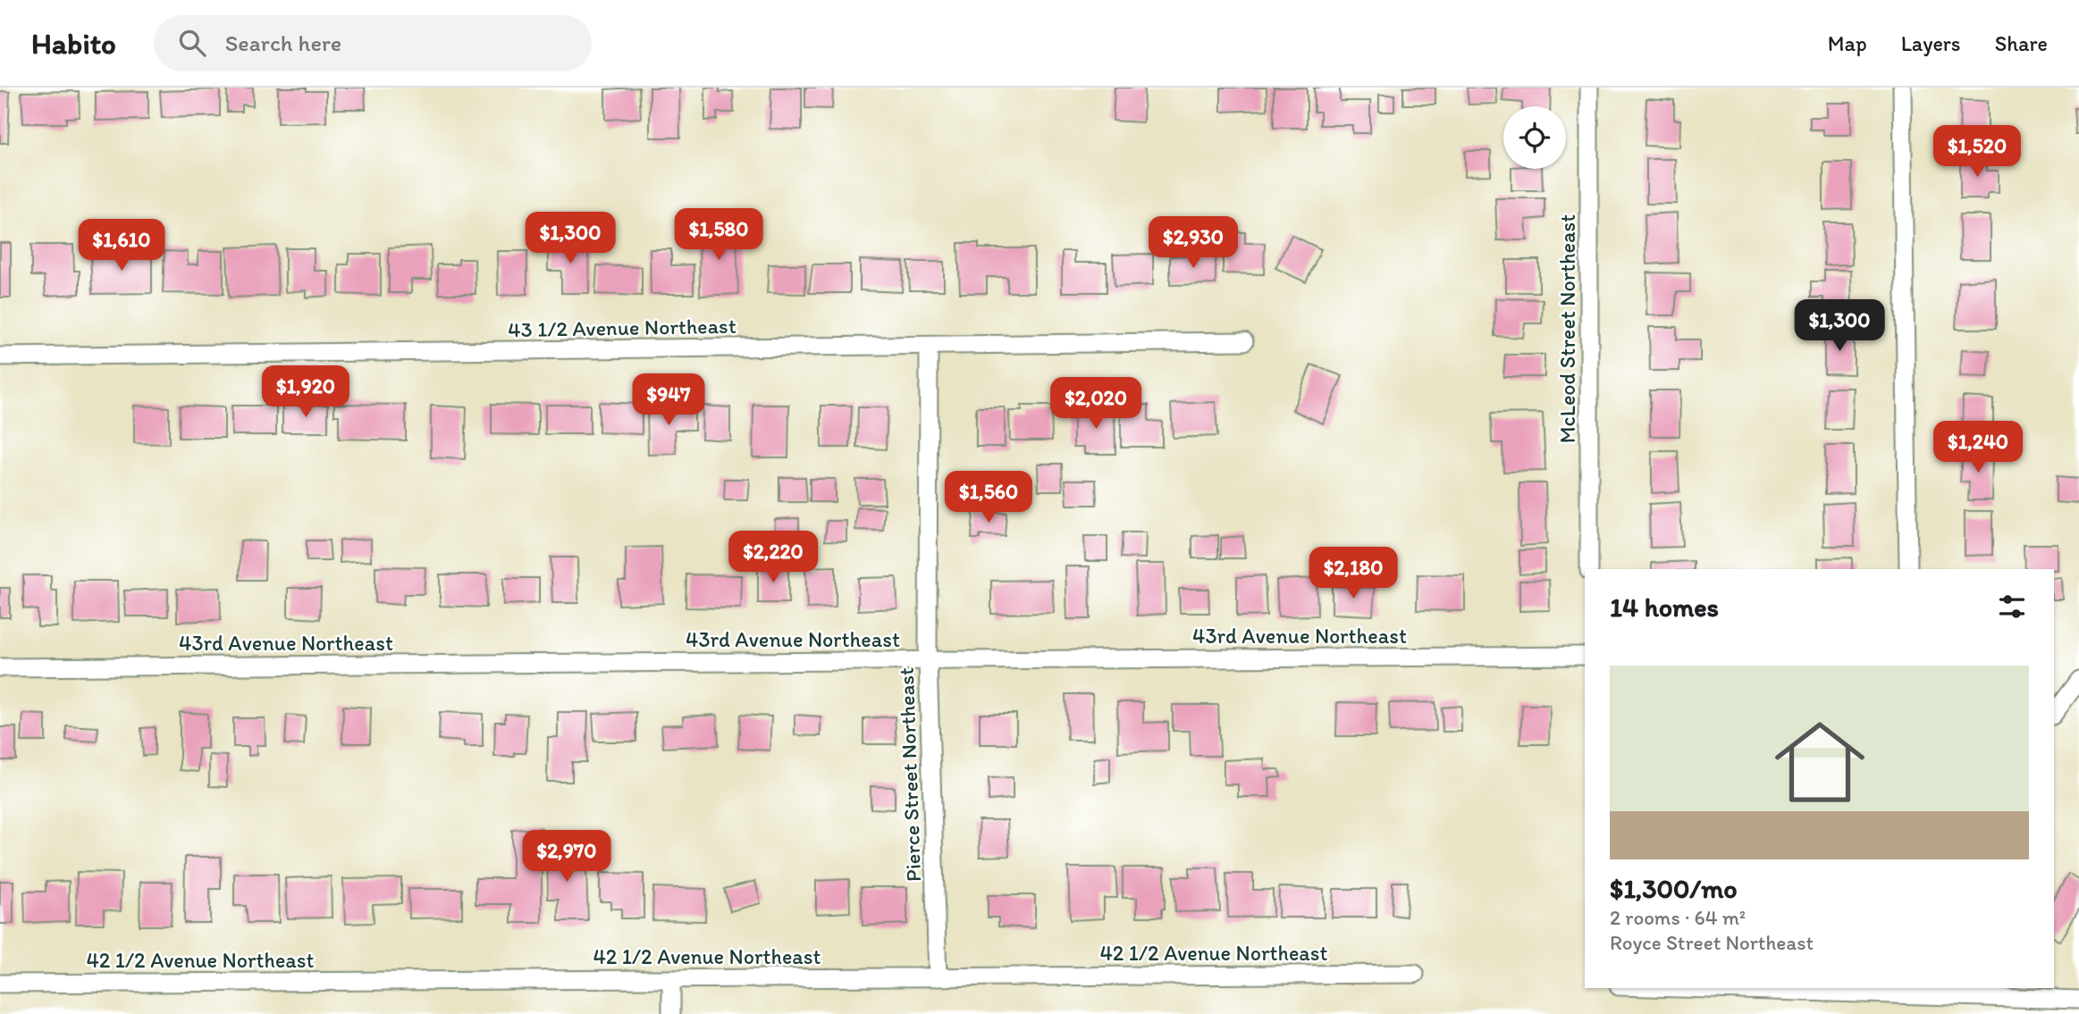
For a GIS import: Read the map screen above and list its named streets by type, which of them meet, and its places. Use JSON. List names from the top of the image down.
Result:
{
  "streets": {
    "street": [
      "43 1/2 Avenue Northeast",
      "McLeod Street Northeast",
      "43rd Avenue Northeast",
      "Pierce Street Northeast",
      "42 1/2 Avenue Northeast"
    ]
  },
  "crossings": [
    ["43 1/2 Avenue Northeast", "Pierce Street Northeast"],
    ["43rd Avenue Northeast", "Pierce Street Northeast"],
    ["Pierce Street Northeast", "42 1/2 Avenue Northeast"]
  ],
  "page": {
    "header": "Habito",
    "search": "Search here",
    "nav": ["Map", "Layers", "Share"],
    "price": [
      "$1,520",
      "$1,580",
      "$1,300",
      "$2,930",
      "$1,610",
      "$1,300",
      "$1,920",
      "$947",
      "$2,020",
      "$1,240",
      "$1,560",
      "$2,220",
      "$2,180",
      "$2,970"
    ],
    "heading": "14 homes",
    "list": [
      {
        "name": "$1,300/mo",
        "note": "2 rooms · 64 m² · Royce Street Northeast"
      }
    ]
  }
}
